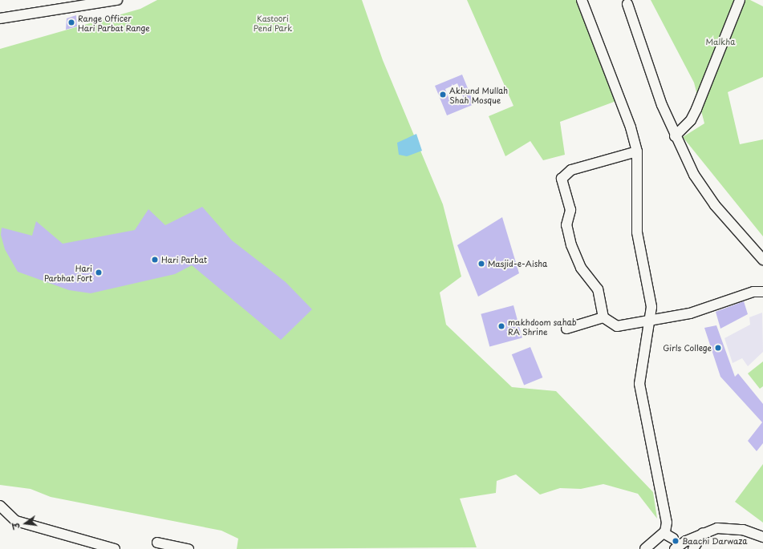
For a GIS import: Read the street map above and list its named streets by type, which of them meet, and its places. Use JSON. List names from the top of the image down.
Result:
{
  "parks": ["Kastoori Pend Park", "Malkha"],
  "places": [
    "Range Officer Hari Parbat Range",
    "Akhund Mullah Shah Mosque",
    "Hari Parbat",
    "Masjid-e-Aisha",
    "Hari Parbhat Fort",
    "makhdoom sahab RA Shrine",
    "Girls College",
    "Baachi Darwaza"
  ],
  "north": "left"
}
